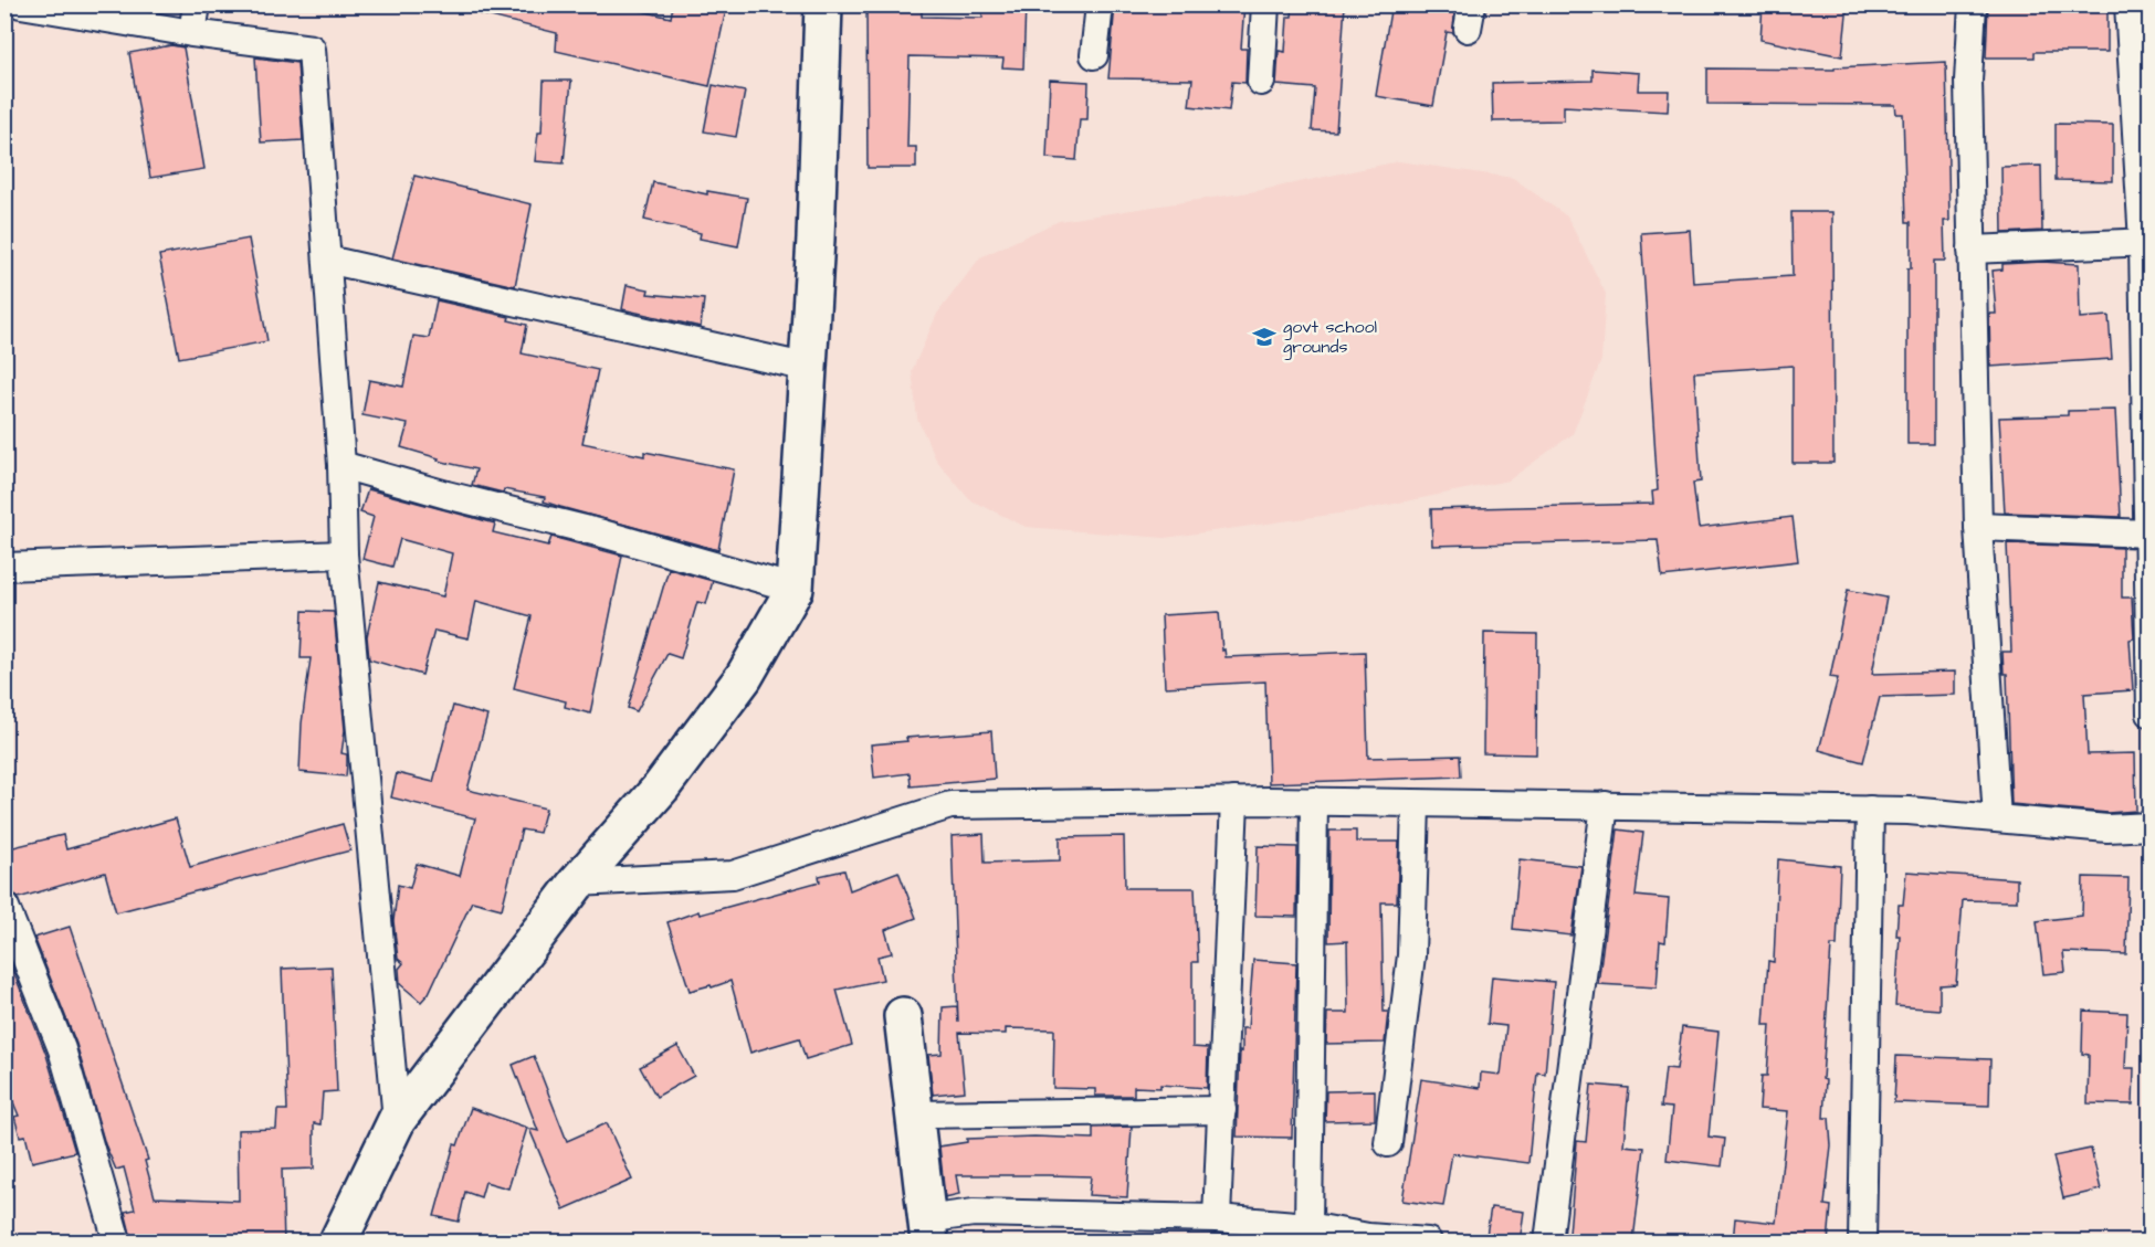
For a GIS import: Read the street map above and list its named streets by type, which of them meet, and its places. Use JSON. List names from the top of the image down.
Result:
{
  "places": {
    "school or university": ["govt school grounds"]
  }
}
